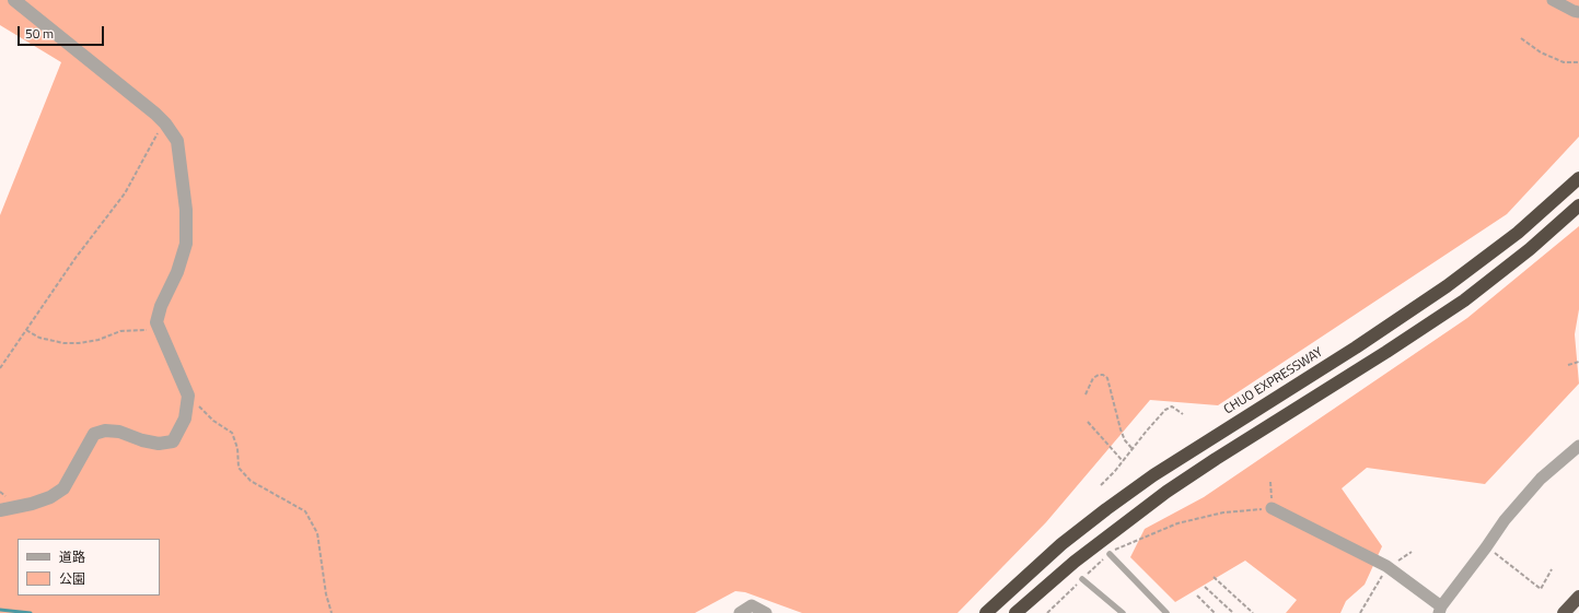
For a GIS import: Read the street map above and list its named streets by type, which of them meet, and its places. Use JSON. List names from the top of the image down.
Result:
{
  "streets": {
    "highway": ["CHUO EXPRESSWAY"]
  },
  "legend": ["道路", "公園"],
  "scale_bar": "50 m"
}
